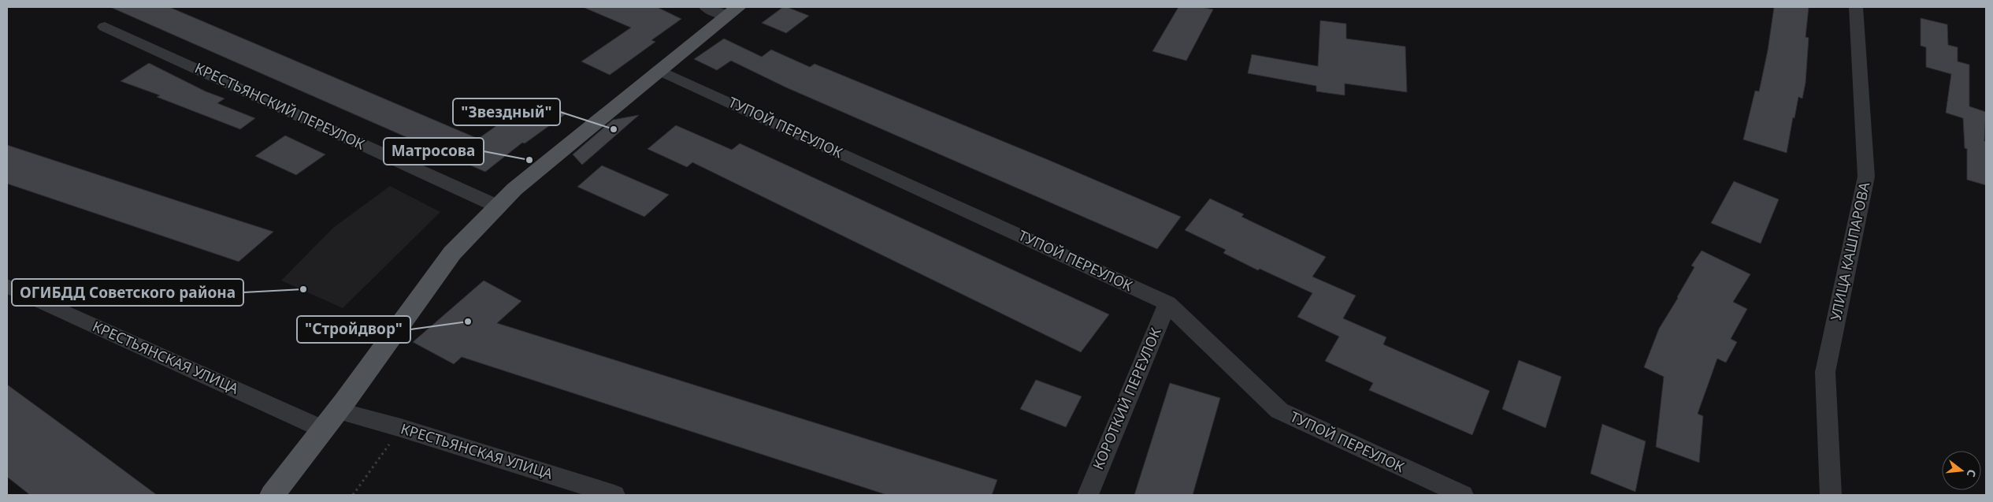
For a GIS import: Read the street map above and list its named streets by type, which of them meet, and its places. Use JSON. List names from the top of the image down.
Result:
{
  "streets": {
    "street": [
      "КРЕСТЬЯНСКИЙ ПЕРЕУЛОК",
      "ТУПОЙ ПЕРЕУЛОК",
      "УЛИЦА КАШПАРОВА",
      "КРЕСТЬЯНСКАЯ УЛИЦА",
      "КОРОТКИЙ ПЕРЕУЛОК"
    ]
  },
  "crossings": [
    ["ТУПОЙ ПЕРЕУЛОК", "КОРОТКИЙ ПЕРЕУЛОК"]
  ],
  "places": [
    "\"Звездный\"",
    "Матросова",
    "ОГИБДД Советского района",
    "\"Стройдвор\""
  ],
  "north": "right"
}
